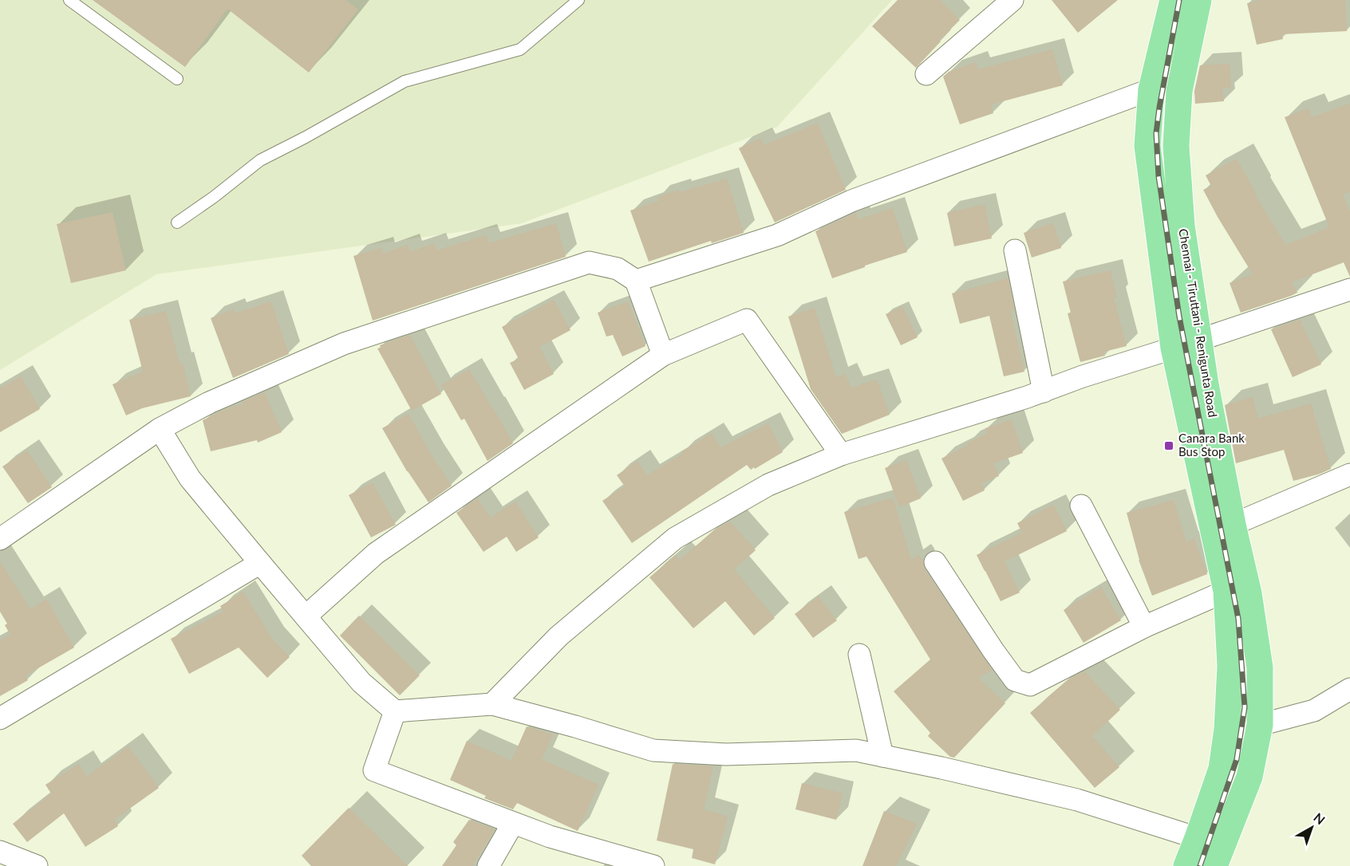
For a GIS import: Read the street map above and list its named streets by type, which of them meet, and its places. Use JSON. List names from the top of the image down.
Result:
{
  "streets": {
    "highway": ["Chennai - Tiruttani - Renigunta Road"]
  },
  "places": {
    "transit": ["Canara Bank Bus Stop"]
  },
  "north": "top right"
}
